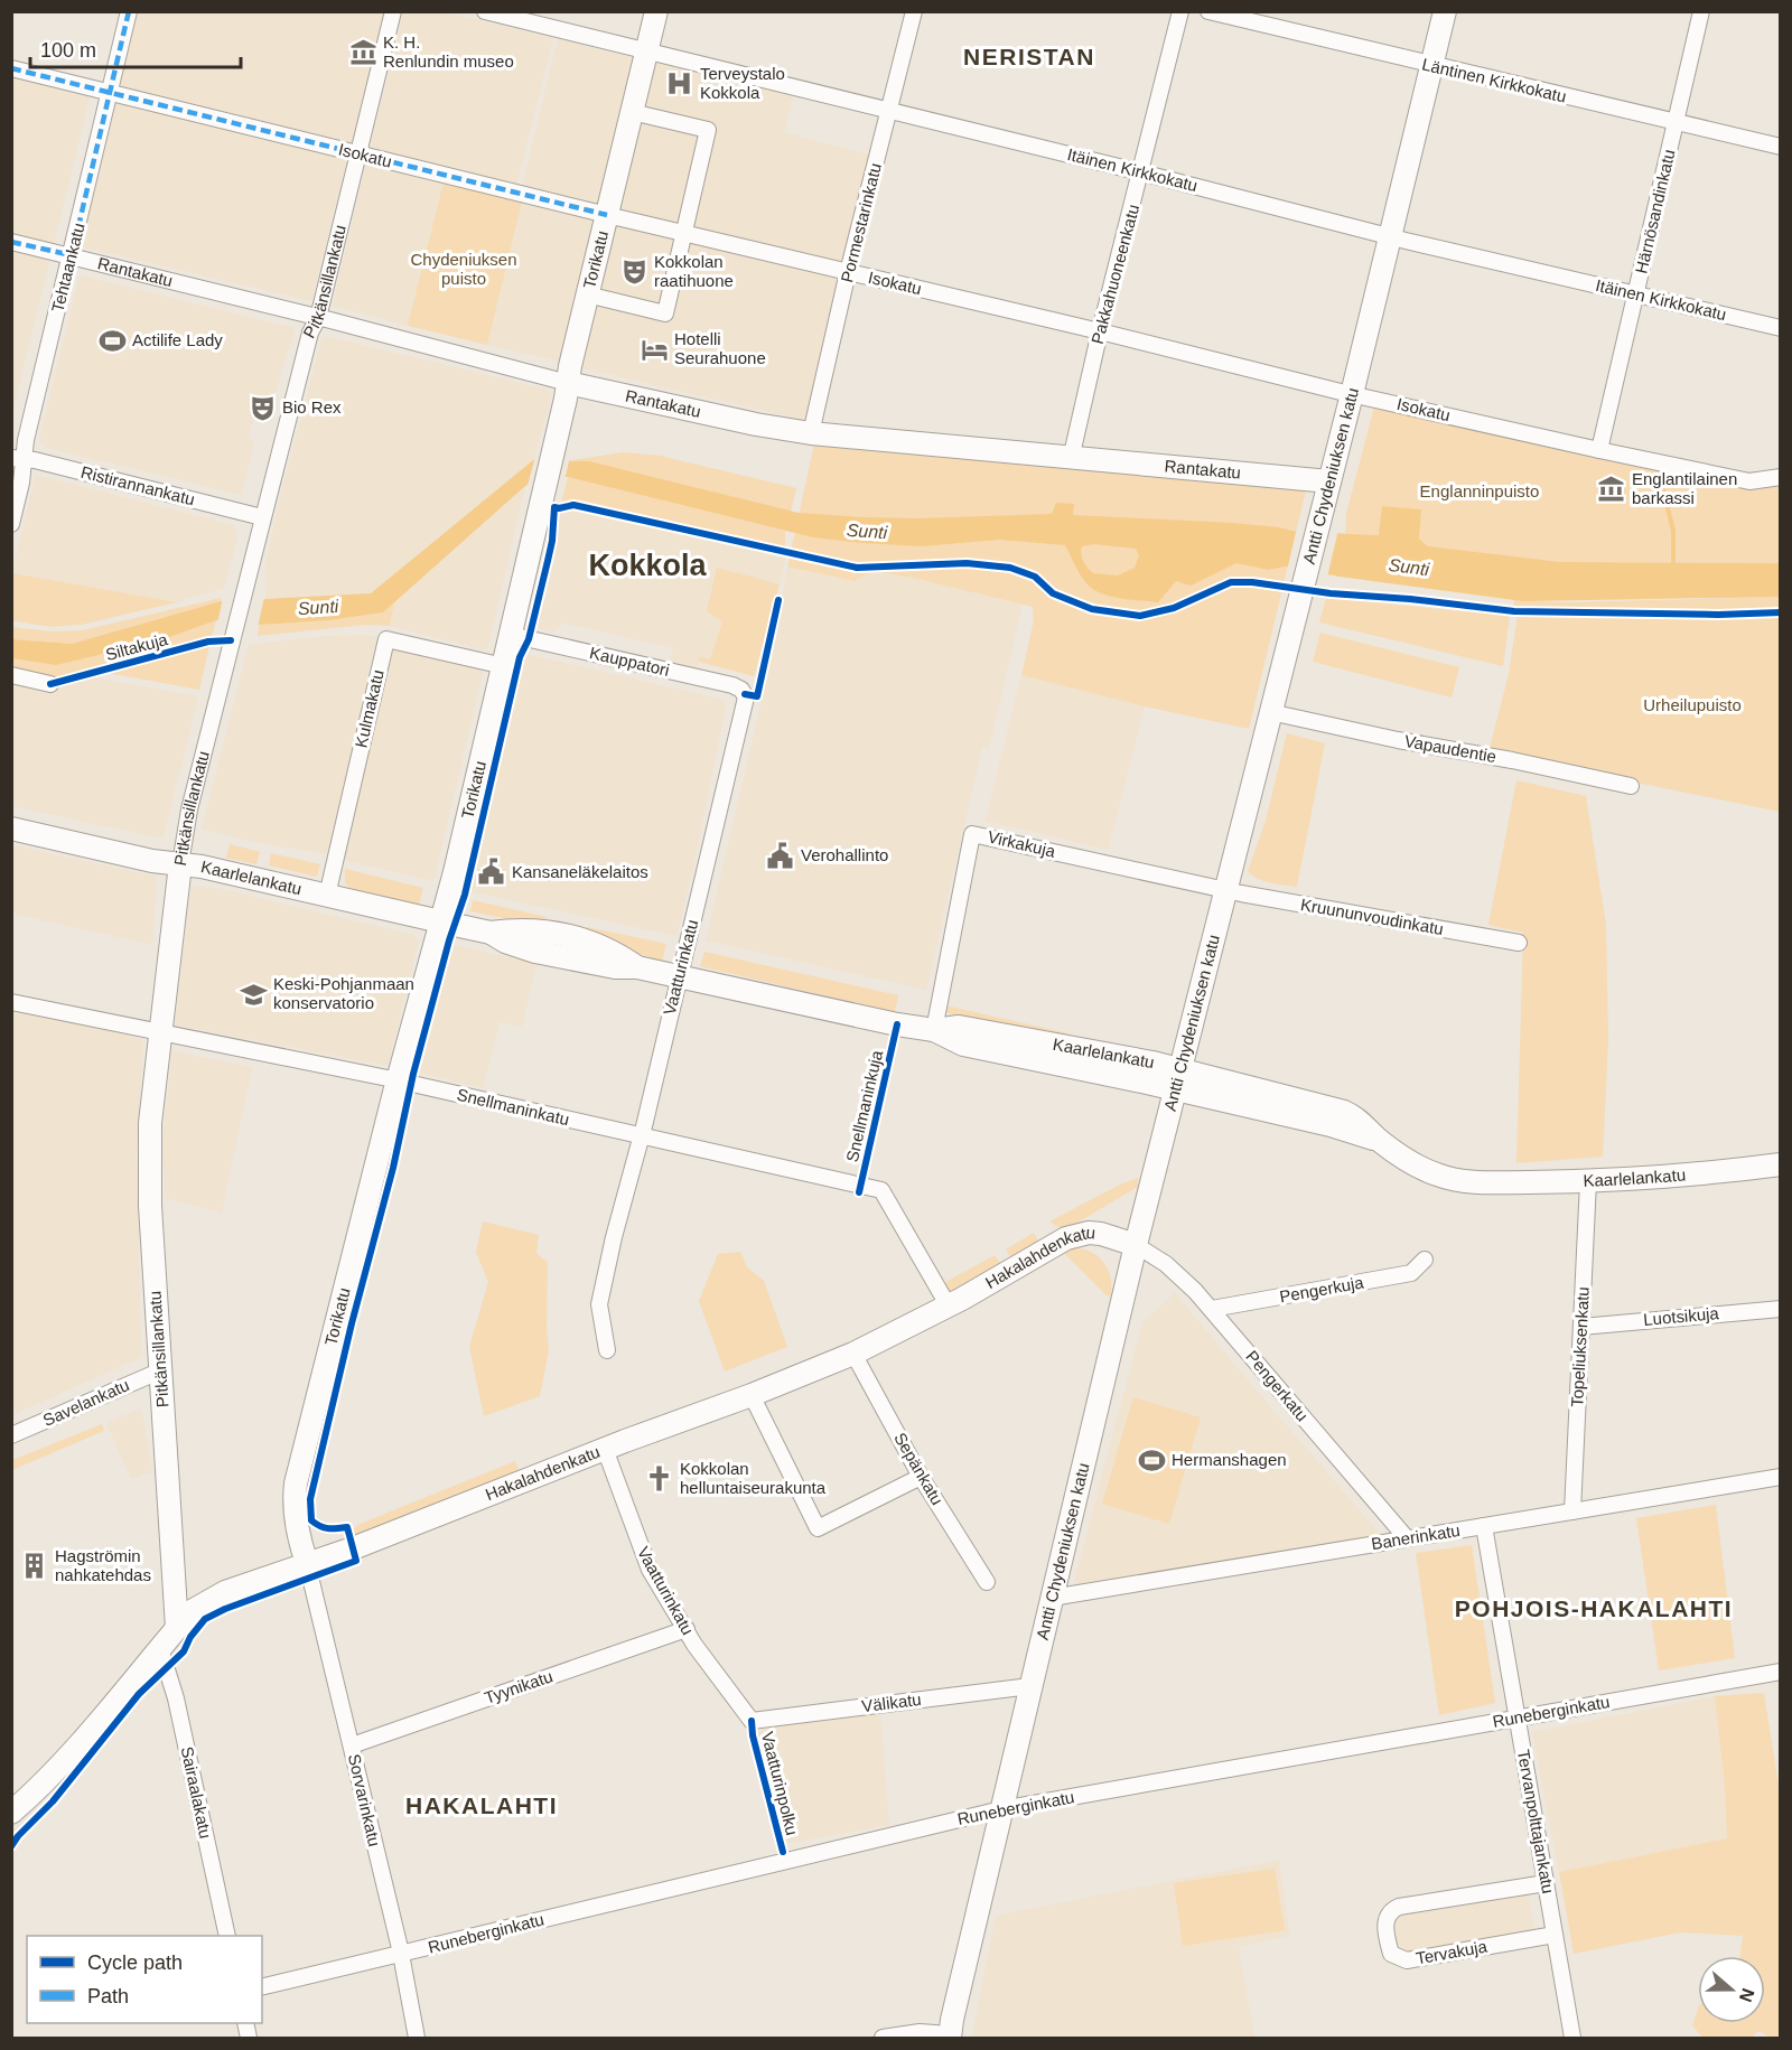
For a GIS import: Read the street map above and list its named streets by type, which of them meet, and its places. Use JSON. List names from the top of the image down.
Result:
{
  "streets": {
    "street": [
      "Läntinen Kirkkokatu",
      "Isokatu",
      "Itäinen Kirkkokatu",
      "Härnösandinkatu",
      "Pormestarinkatu",
      "Torikatu",
      "Tehtaankatu",
      "Rantakatu",
      "Pakkahuoneenkatu",
      "Pitkänsillankatu",
      "Antti Chydeniuksen katu",
      "Ristirannankatu",
      "Kauppatori",
      "Kulmakatu",
      "Vapaudentie",
      "Virkakuja",
      "Kaarlelankatu",
      "Kruununvoudinkatu",
      "Vaatturinkatu",
      "Snellmaninkatu",
      "Hakalahdenkatu",
      "Pengerkuja",
      "Luotsikuja",
      "Topeliuksenkatu",
      "Pengerkatu",
      "Savelankatu",
      "Sepänkatu",
      "Banerinkatu",
      "Tyynikatu",
      "Välikatu",
      "Runeberginkatu",
      "Sairaalakatu",
      "Sorvarinkatu",
      "Tervanpolttajankatu",
      "Tervakuja"
    ],
    "cycle path": ["Siltakuja", "Snellmaninkuja", "Vaatturinpolku"]
  },
  "crossings": [
    ["Läntinen Kirkkokatu", "Härnösandinkatu"],
    ["Läntinen Kirkkokatu", "Antti Chydeniuksen katu"],
    ["Isokatu", "Härnösandinkatu"],
    ["Isokatu", "Pormestarinkatu"],
    ["Isokatu", "Torikatu"],
    ["Isokatu", "Tehtaankatu"],
    ["Isokatu", "Pakkahuoneenkatu"],
    ["Isokatu", "Pitkänsillankatu"],
    ["Isokatu", "Antti Chydeniuksen katu"],
    ["Itäinen Kirkkokatu", "Härnösandinkatu"],
    ["Itäinen Kirkkokatu", "Pormestarinkatu"],
    ["Itäinen Kirkkokatu", "Torikatu"],
    ["Itäinen Kirkkokatu", "Pakkahuoneenkatu"],
    ["Itäinen Kirkkokatu", "Antti Chydeniuksen katu"],
    ["Pormestarinkatu", "Rantakatu"],
    ["Torikatu", "Rantakatu"],
    ["Torikatu", "Kauppatori"],
    ["Torikatu", "Kulmakatu"],
    ["Torikatu", "Kaarlelankatu"],
    ["Torikatu", "Snellmaninkatu"],
    ["Torikatu", "Hakalahdenkatu"],
    ["Torikatu", "Sorvarinkatu"],
    ["Tehtaankatu", "Rantakatu"],
    ["Tehtaankatu", "Ristirannankatu"],
    ["Rantakatu", "Pakkahuoneenkatu"],
    ["Rantakatu", "Pitkänsillankatu"],
    ["Rantakatu", "Antti Chydeniuksen katu"],
    ["Pitkänsillankatu", "Ristirannankatu"],
    ["Pitkänsillankatu", "Kaarlelankatu"],
    ["Pitkänsillankatu", "Snellmaninkatu"],
    ["Pitkänsillankatu", "Hakalahdenkatu"],
    ["Pitkänsillankatu", "Savelankatu"],
    ["Antti Chydeniuksen katu", "Vapaudentie"],
    ["Antti Chydeniuksen katu", "Virkakuja"],
    ["Antti Chydeniuksen katu", "Kaarlelankatu"],
    ["Antti Chydeniuksen katu", "Kruununvoudinkatu"],
    ["Antti Chydeniuksen katu", "Hakalahdenkatu"],
    ["Antti Chydeniuksen katu", "Pengerkatu"],
    ["Antti Chydeniuksen katu", "Banerinkatu"],
    ["Antti Chydeniuksen katu", "Välikatu"],
    ["Antti Chydeniuksen katu", "Runeberginkatu"],
    ["Kauppatori", "Vaatturinkatu"],
    ["Kulmakatu", "Kaarlelankatu"],
    ["Virkakuja", "Kaarlelankatu"],
    ["Virkakuja", "Kruununvoudinkatu"],
    ["Kaarlelankatu", "Vaatturinkatu"],
    ["Kaarlelankatu", "Topeliuksenkatu"],
    ["Vaatturinkatu", "Snellmaninkatu"],
    ["Vaatturinkatu", "Hakalahdenkatu"],
    ["Vaatturinkatu", "Tyynikatu"],
    ["Vaatturinkatu", "Välikatu"],
    ["Snellmaninkatu", "Hakalahdenkatu"],
    ["Hakalahdenkatu", "Pengerkatu"],
    ["Hakalahdenkatu", "Sepänkatu"],
    ["Hakalahdenkatu", "Sairaalakatu"],
    ["Hakalahdenkatu", "Sorvarinkatu"],
    ["Pengerkuja", "Pengerkatu"],
    ["Luotsikuja", "Topeliuksenkatu"],
    ["Topeliuksenkatu", "Banerinkatu"],
    ["Pengerkatu", "Banerinkatu"],
    ["Banerinkatu", "Tervanpolttajankatu"],
    ["Tyynikatu", "Sorvarinkatu"],
    ["Runeberginkatu", "Sorvarinkatu"],
    ["Runeberginkatu", "Tervanpolttajankatu"],
    ["Tervanpolttajankatu", "Tervakuja"]
  ],
  "districts": [
    "NERISTAN",
    "Kokkola",
    "POHJOIS-HAKALAHTI",
    "HAKALAHTI"
  ],
  "water": ["Sunti"],
  "parks": ["Chydeniuksen puisto", "Englanninpuisto", "Urheilupuisto"],
  "places": {
    "museum": ["K. H. Renlundin museo", "Englantilainen barkassi"],
    "hospital": ["Terveystalo Kokkola"],
    "theatre": ["Kokkolan raatihuone", "Bio Rex"],
    "sports": ["Actilife Lady", "Hermanshagen"],
    "hotel": ["Hotelli Seurahuone"],
    "public building": ["Verohallinto", "Kansaneläkelaitos"],
    "school or university": ["Keski-Pohjanmaan konservatorio"],
    "church": ["Kokkolan helluntaiseurakunta"],
    "building": ["Hagströmin nahkatehdas"]
  },
  "legend": ["Cycle path", "Path"],
  "scale_bar": "100 m",
  "north": "right"
}
